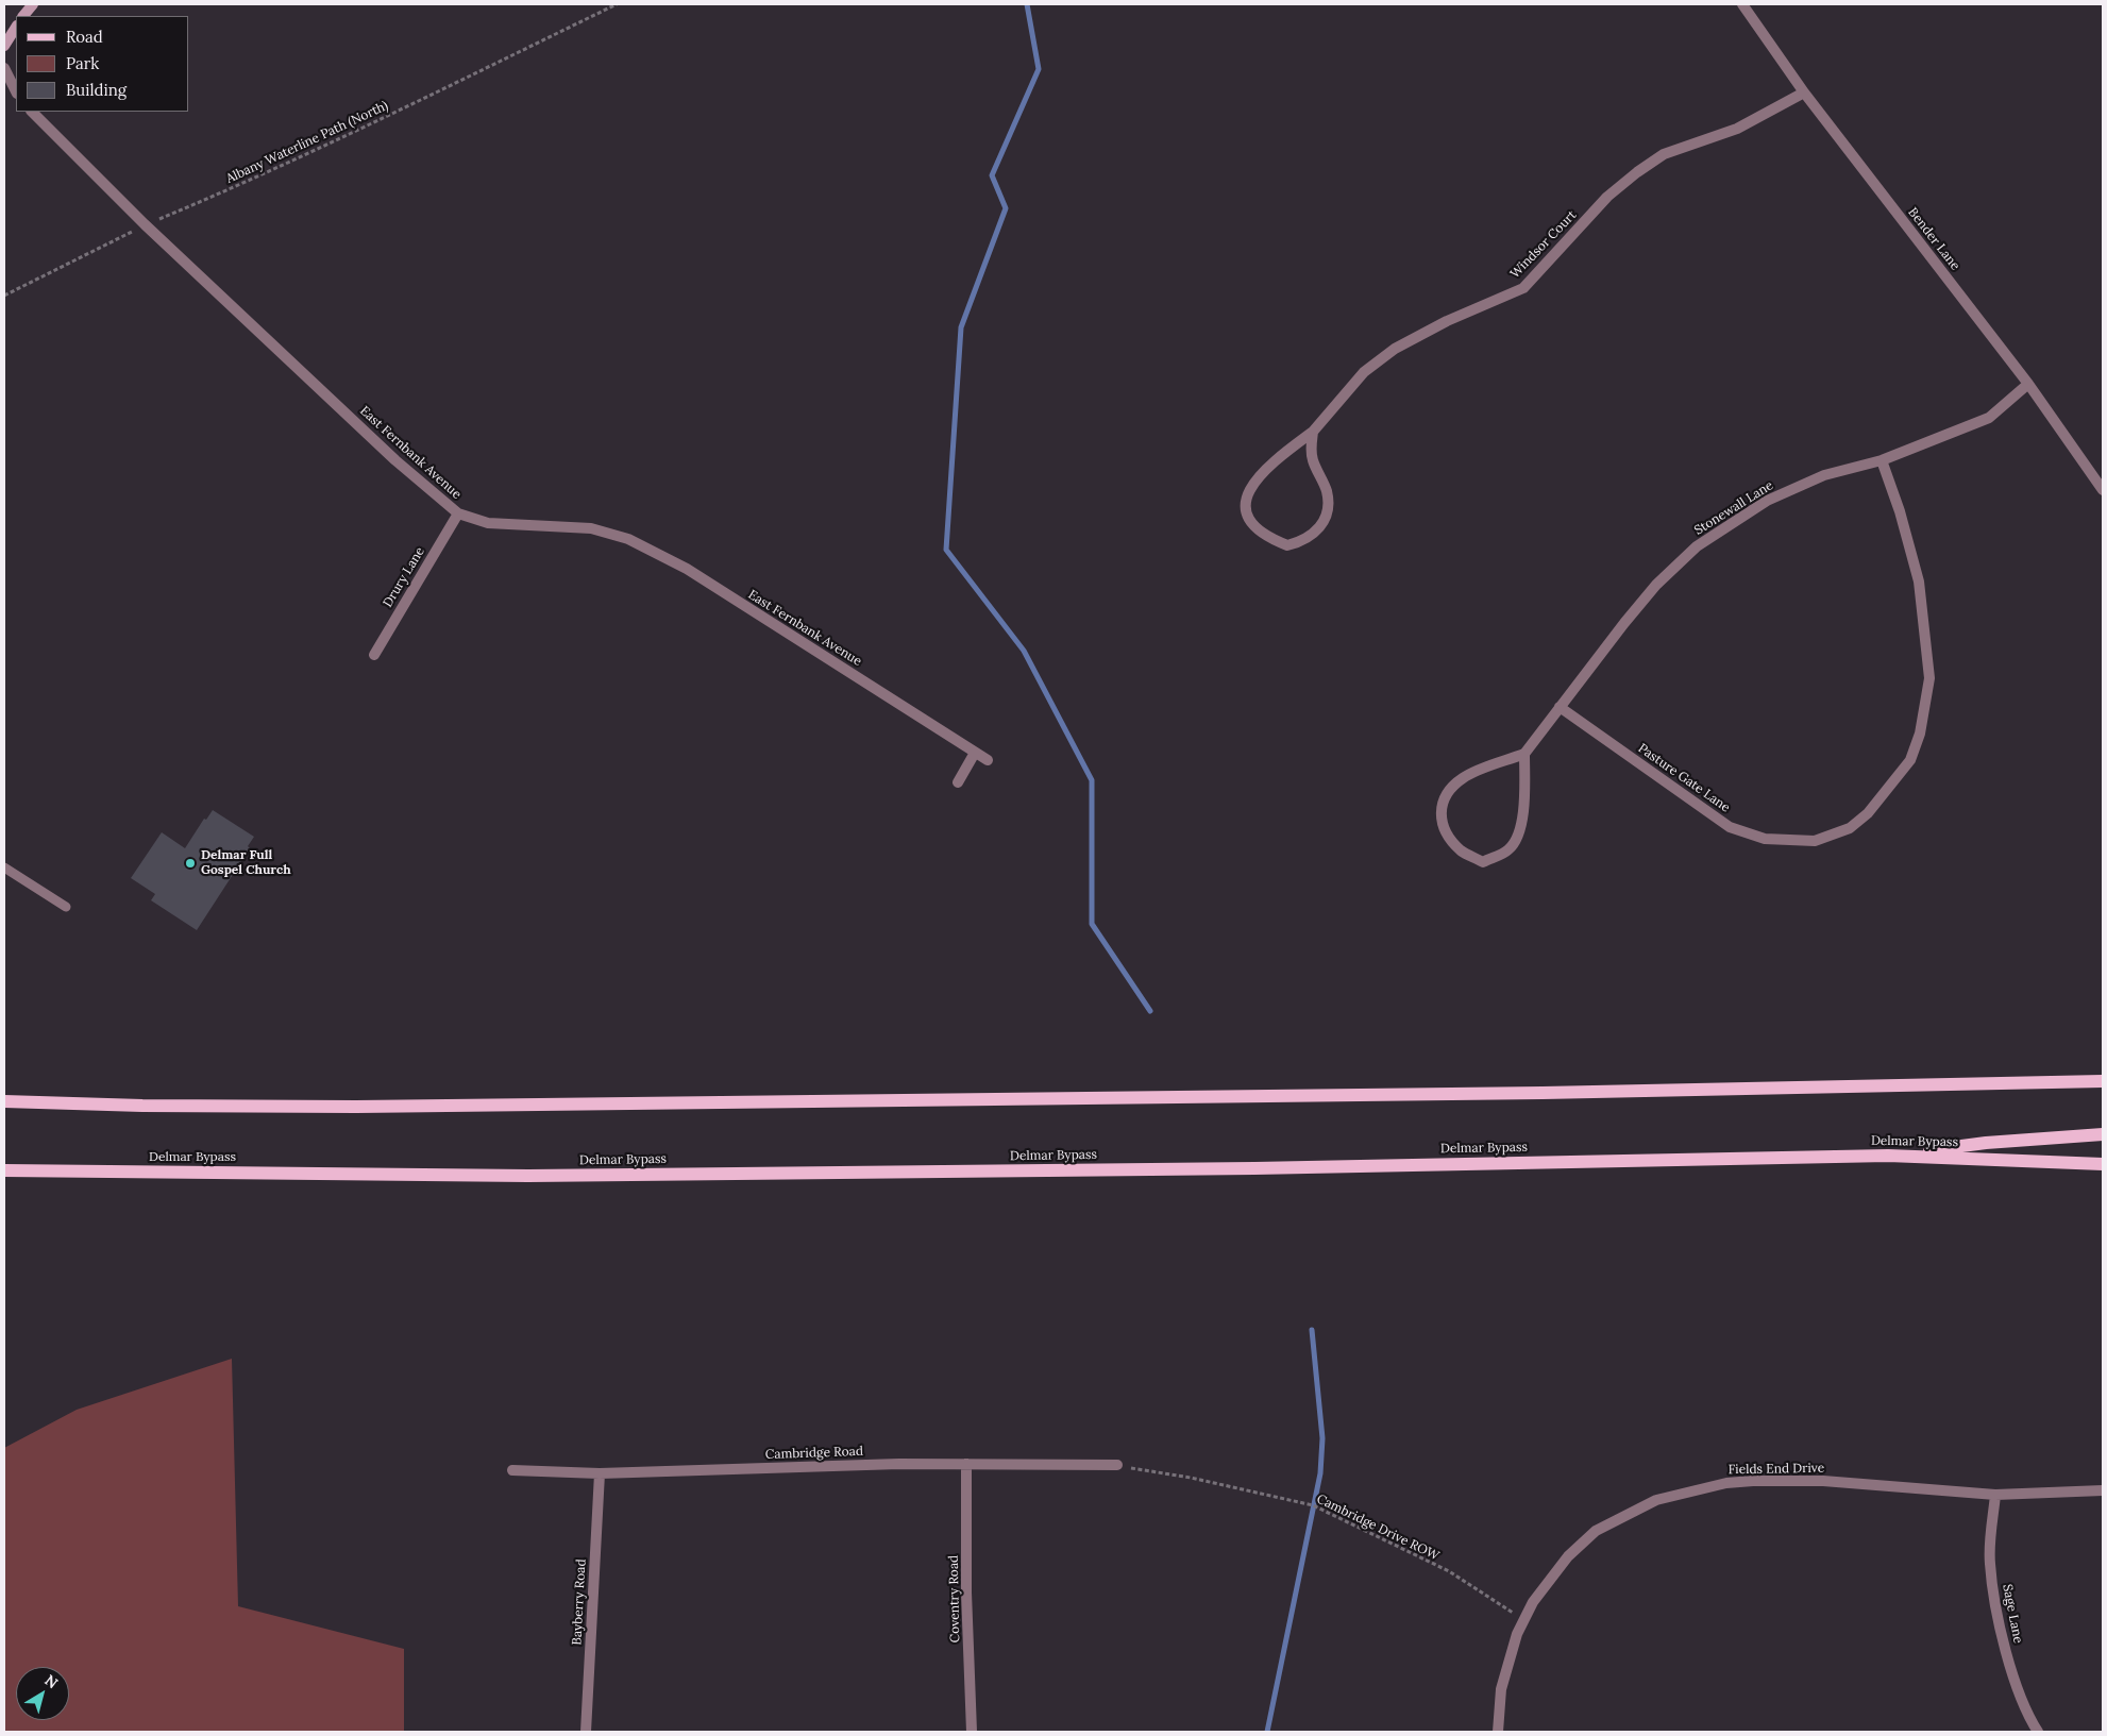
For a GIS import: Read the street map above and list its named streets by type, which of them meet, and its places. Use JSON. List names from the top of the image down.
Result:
{
  "streets": {
    "main road": ["Delmar Bypass"],
    "street": [
      "Bender Lane",
      "Windsor Court",
      "East Fernbank Avenue",
      "Stonewall Lane",
      "Drury Lane",
      "Pasture Gate Lane",
      "Cambridge Road",
      "Fields End Drive",
      "Coventry Road",
      "Bayberry Road",
      "Sage Lane"
    ],
    "path": ["Albany Waterline Path (North)", "Cambridge Drive ROW"]
  },
  "crossings": [
    ["Albany Waterline Path (North)", "East Fernbank Avenue"],
    ["Bender Lane", "Windsor Court"],
    ["Bender Lane", "Stonewall Lane"],
    ["East Fernbank Avenue", "Drury Lane"],
    ["Stonewall Lane", "Pasture Gate Lane"],
    ["Cambridge Road", "Cambridge Drive ROW"],
    ["Cambridge Road", "Coventry Road"],
    ["Cambridge Road", "Bayberry Road"],
    ["Fields End Drive", "Cambridge Drive ROW"],
    ["Fields End Drive", "Sage Lane"]
  ],
  "places": ["Delmar Full Gospel Church"],
  "legend": ["Road", "Park", "Building"],
  "north": "top right"
}
